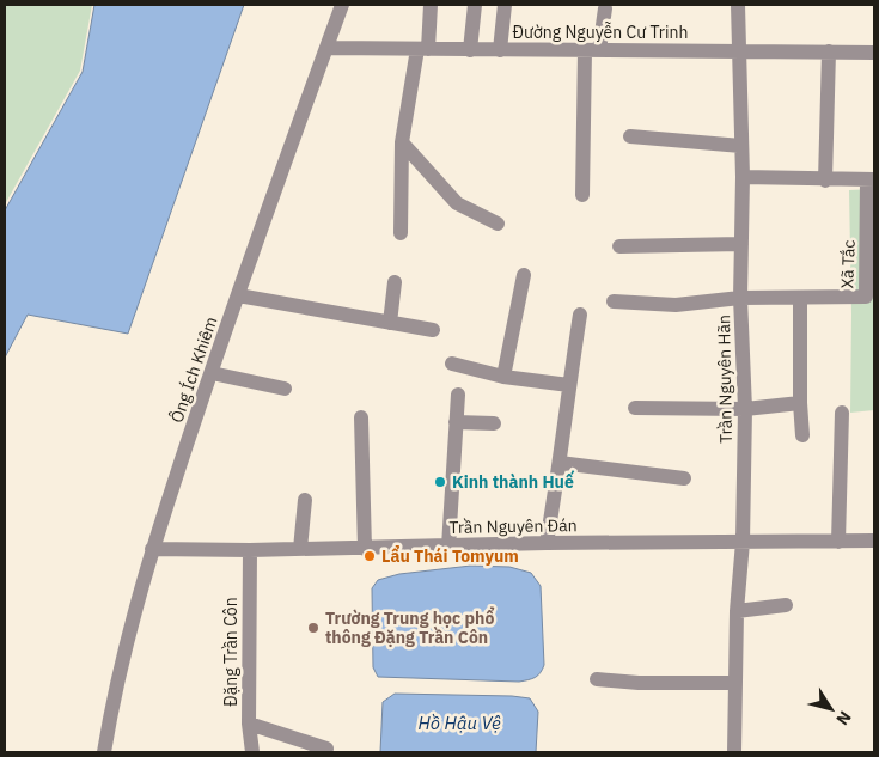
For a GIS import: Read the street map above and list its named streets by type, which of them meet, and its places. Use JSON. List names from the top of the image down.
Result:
{
  "streets": {
    "street": [
      "Đường Nguyễn Cư Trinh",
      "Xã Tắc",
      "Ông Ích Khiêm",
      "Trần Nguyên Hãn",
      "Trần Nguyên Đán",
      "Đặng Trần Côn"
    ]
  },
  "crossings": [
    ["Đường Nguyễn Cư Trinh", "Ông Ích Khiêm"],
    ["Đường Nguyễn Cư Trinh", "Trần Nguyên Hãn"],
    ["Xã Tắc", "Trần Nguyên Hãn"],
    ["Ông Ích Khiêm", "Trần Nguyên Đán"],
    ["Trần Nguyên Hãn", "Trần Nguyên Đán"],
    ["Trần Nguyên Đán", "Đặng Trần Côn"]
  ],
  "water": ["Hồ Hậu Vệ"],
  "places": ["Kinh thành Huế", "Lẩu Thái Tomyum", "Trường Trung học phổ thông Đặng Trần Côn"],
  "north": "bottom right"
}
